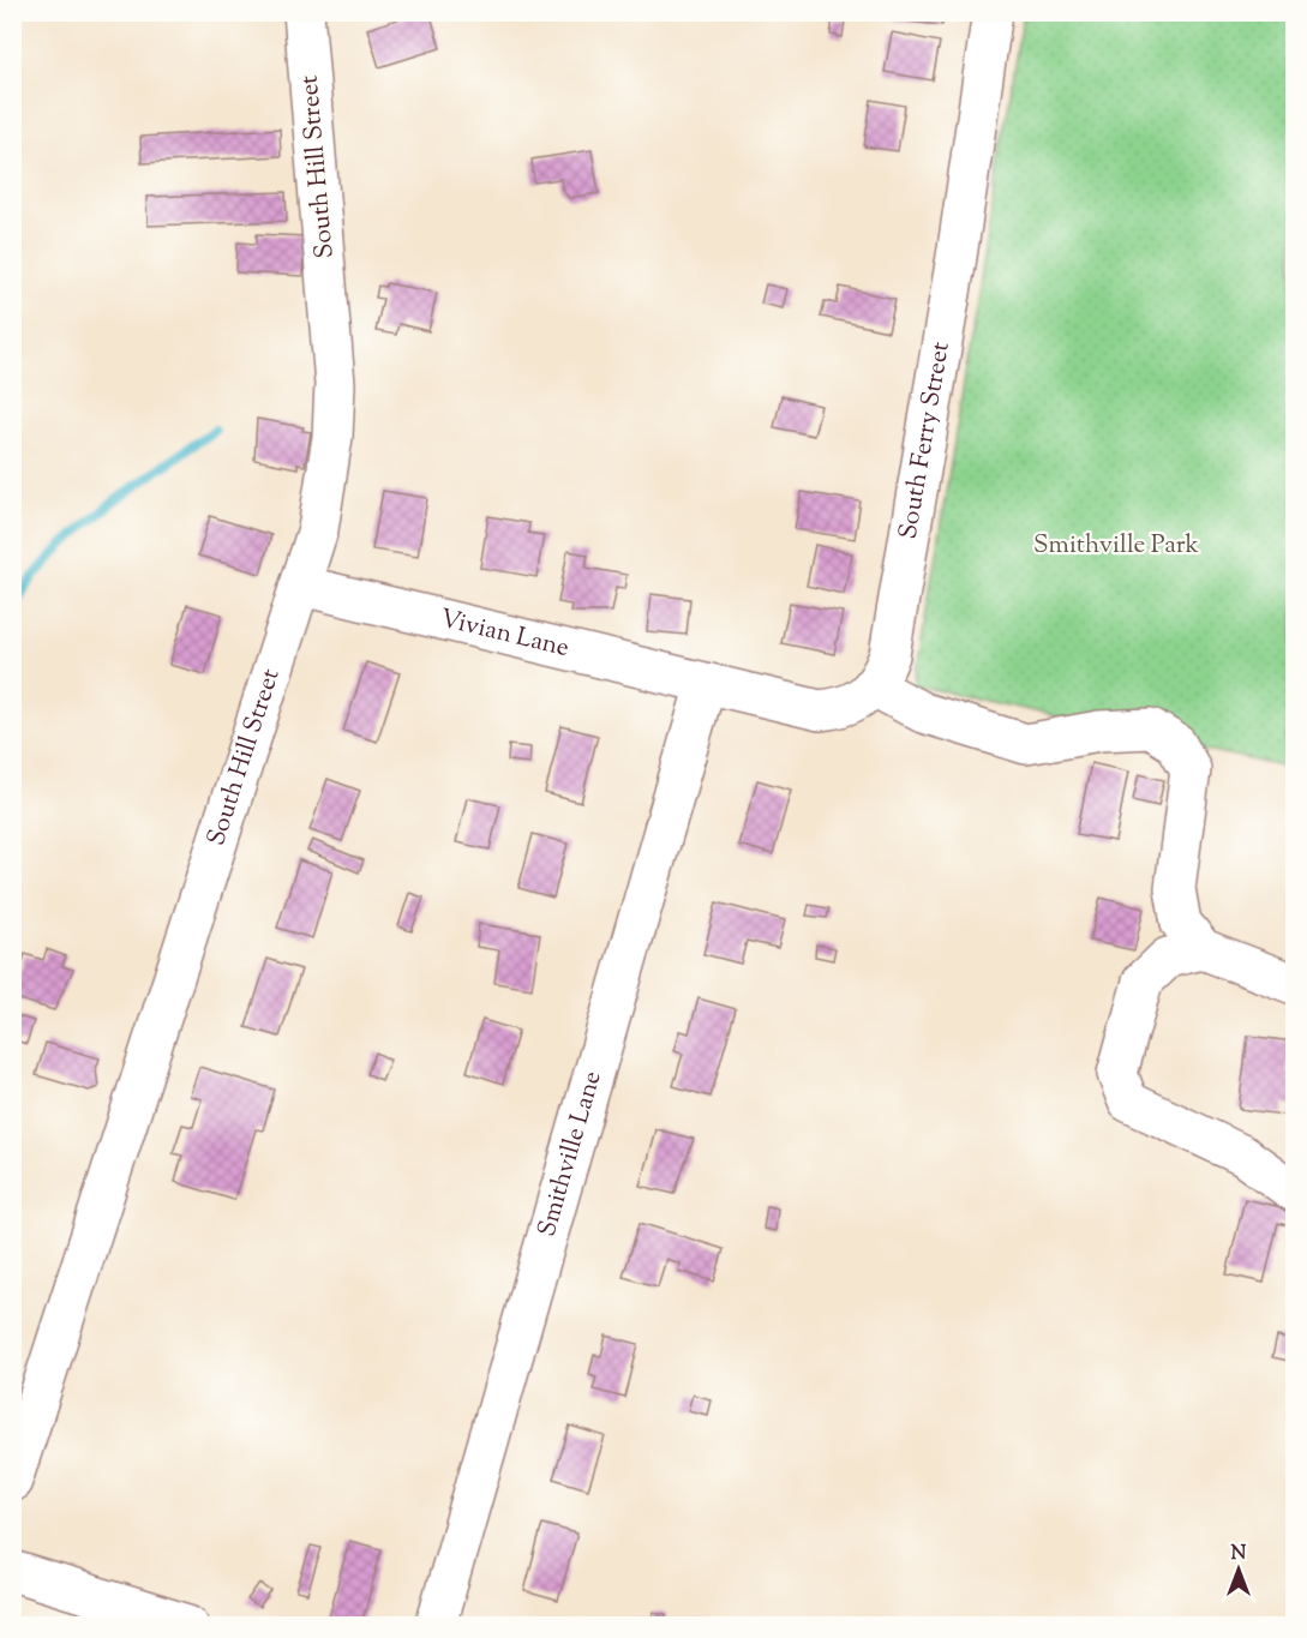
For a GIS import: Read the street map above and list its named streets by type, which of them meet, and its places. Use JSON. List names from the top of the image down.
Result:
{
  "streets": {
    "street": [
      "South Hill Street",
      "South Ferry Street",
      "Vivian Lane",
      "Smithville Lane"
    ]
  },
  "crossings": [
    ["South Hill Street", "Vivian Lane"],
    ["Vivian Lane", "Smithville Lane"]
  ],
  "parks": ["Smithville Park"],
  "north": "top"
}
